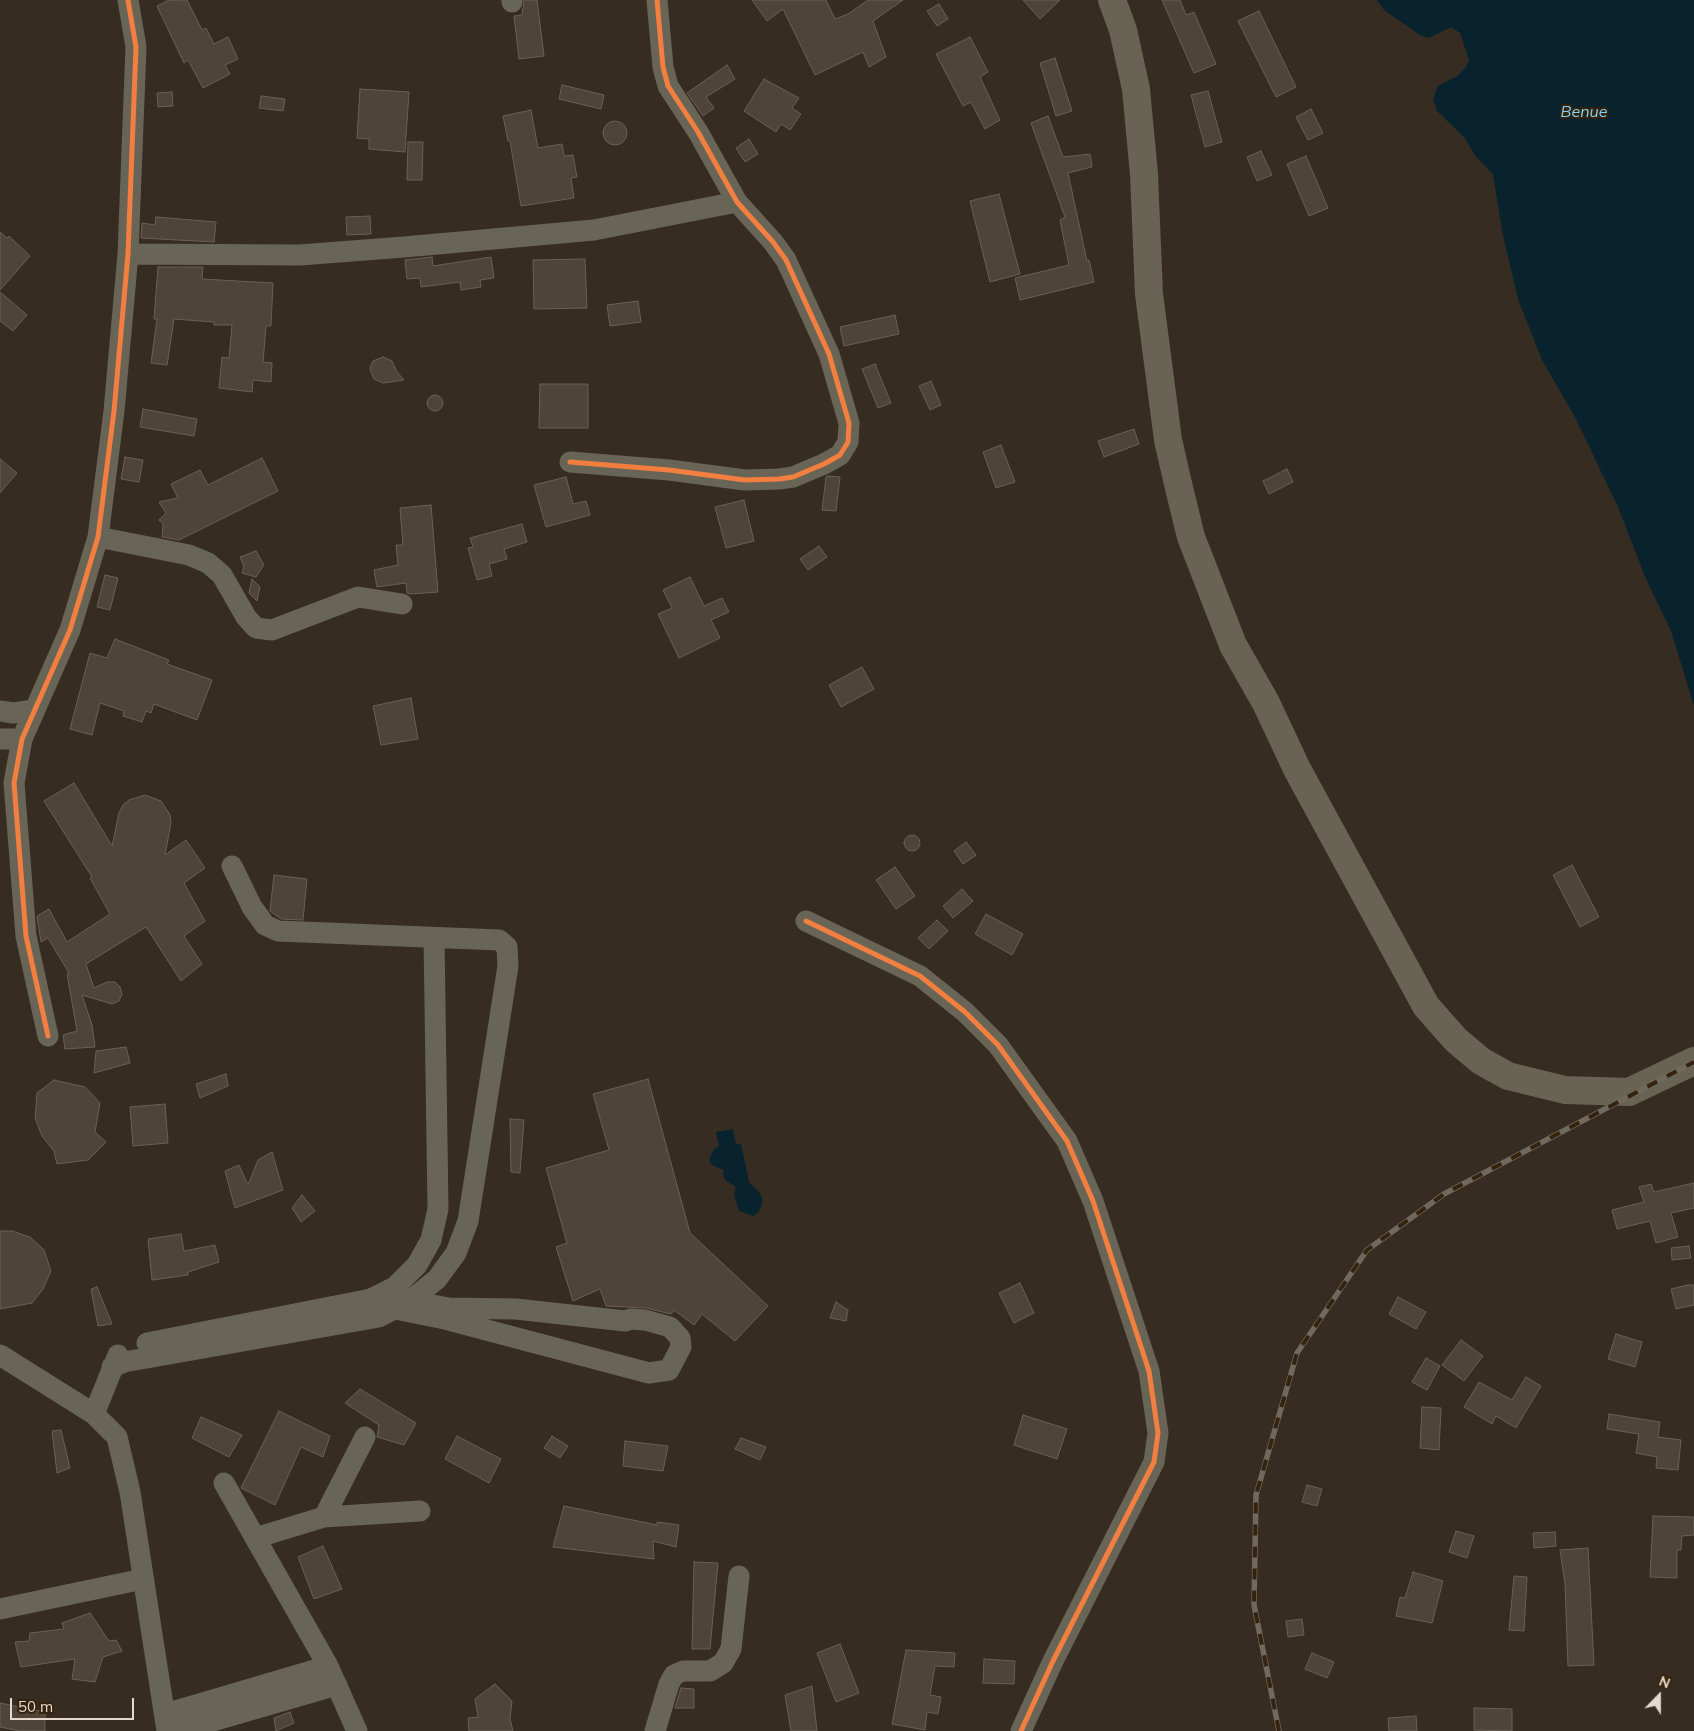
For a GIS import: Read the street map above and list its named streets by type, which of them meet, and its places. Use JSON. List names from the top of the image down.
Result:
{
  "water": ["Benue"],
  "scale_bar": "50 m",
  "north": "top"
}
